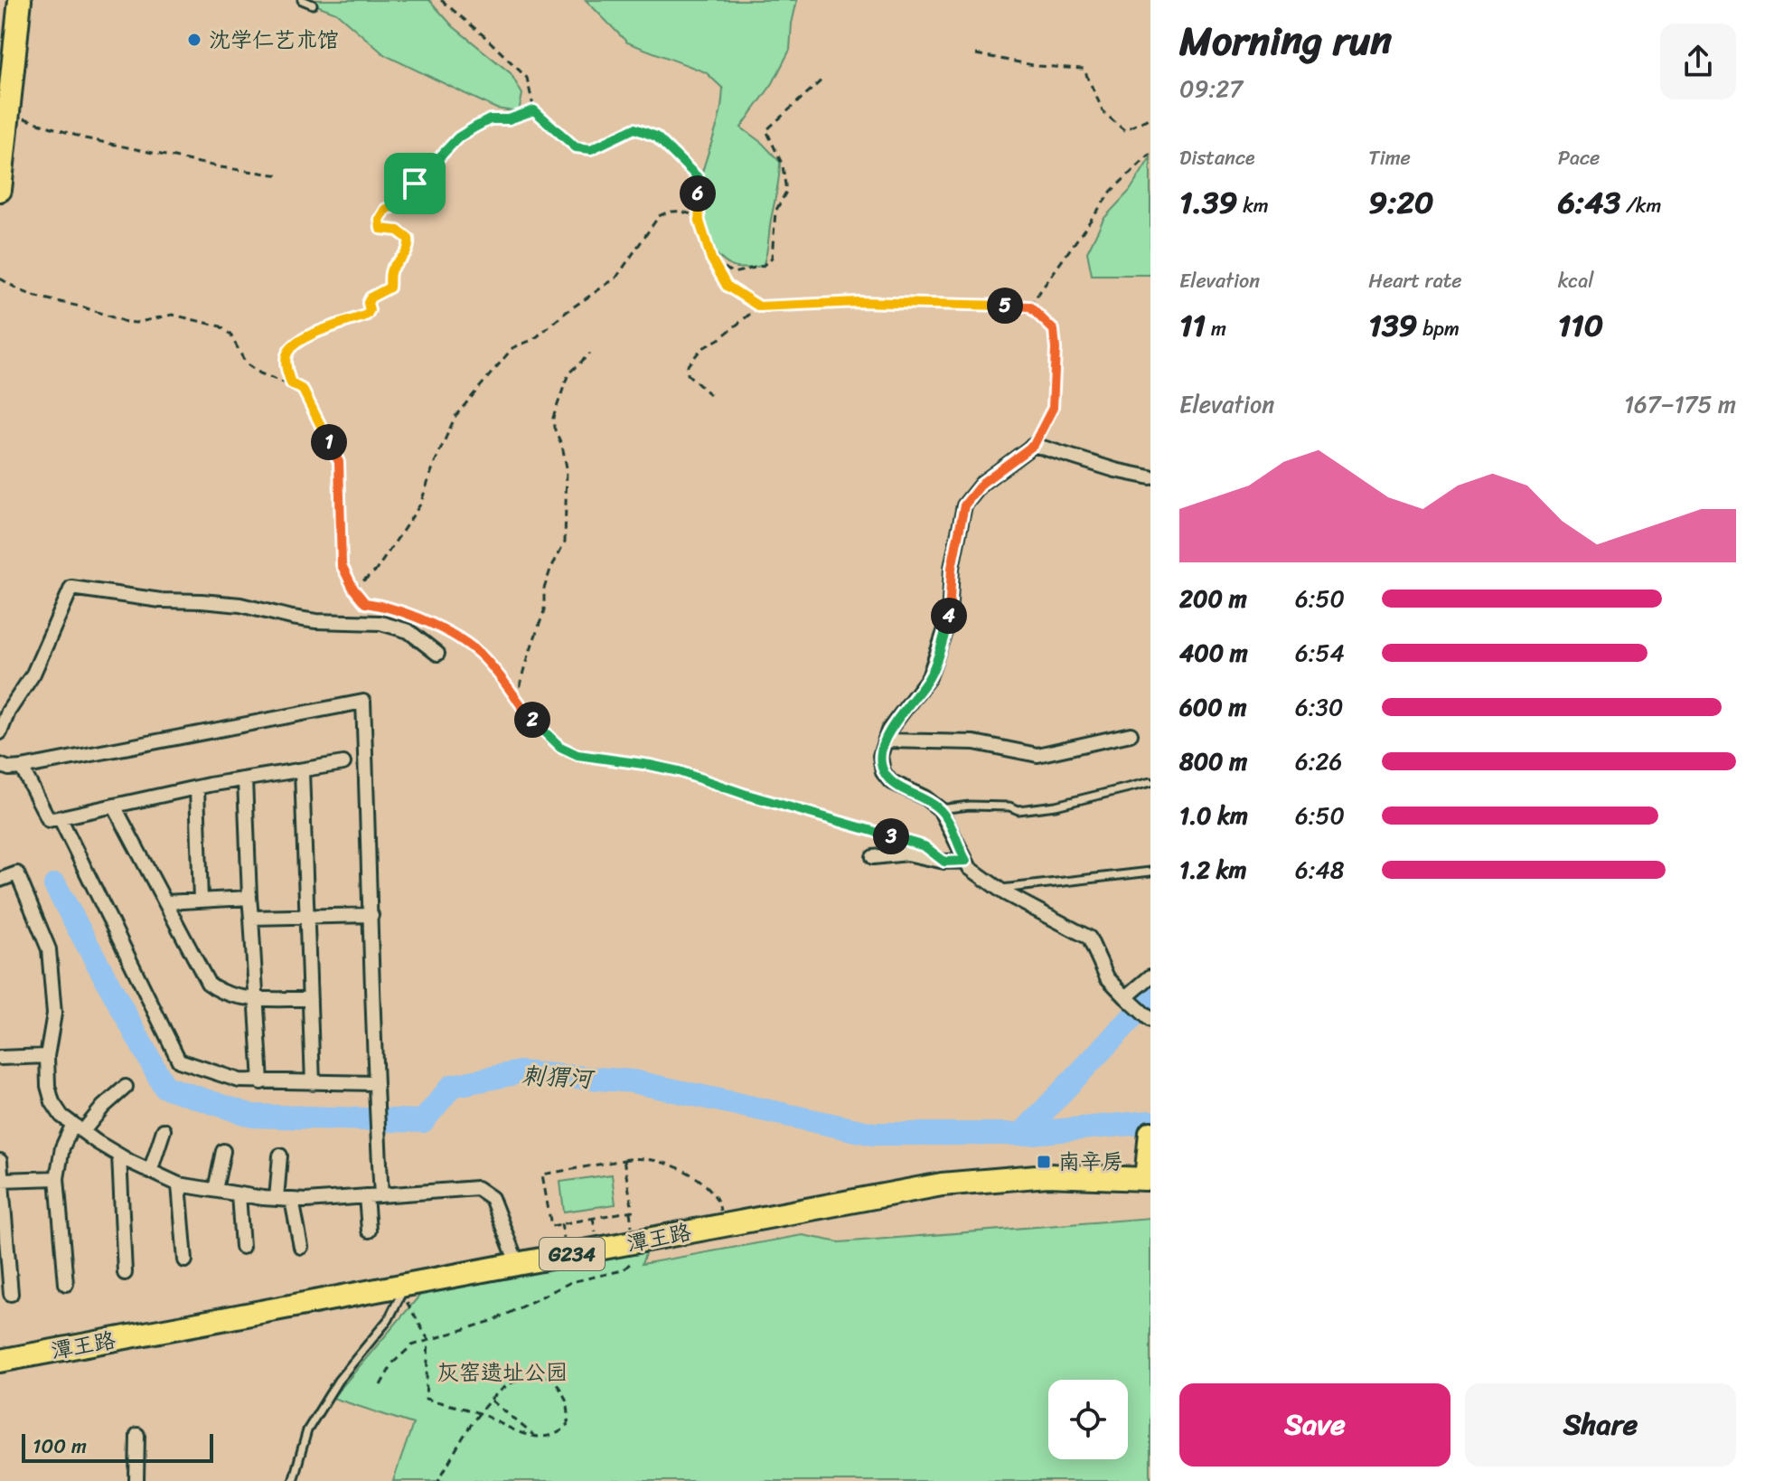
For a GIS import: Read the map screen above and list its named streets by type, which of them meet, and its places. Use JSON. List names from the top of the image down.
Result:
{
  "streets": {
    "highway": ["潭王路", "G234"]
  },
  "water": ["刺猬河"],
  "parks": ["灰窑遗址公园"],
  "places": {
    "other": ["沈学仁艺术馆"],
    "transit": ["南辛房"]
  },
  "scale_bar": "100 m",
  "page": {
    "heading": ["Morning run", "09:27"],
    "stats": [
      ["Distance", "1.39 km"],
      ["Time", "9:20"],
      ["Pace", "6:43 /km"],
      ["Elevation", "11 m"],
      ["Heart rate", "139 bpm"],
      ["kcal", "110"]
    ],
    "pins": [
      "6",
      "5",
      "1",
      "4",
      "2",
      "3"
    ],
    "chart": ["Elevation", "167–175 m"],
    "list": [
      {
        "name": "200 m",
        "note": "6:50"
      },
      {
        "name": "400 m",
        "note": "6:54"
      },
      {
        "name": "600 m",
        "note": "6:30"
      },
      {
        "name": "800 m",
        "note": "6:26"
      },
      {
        "name": "1.0 km",
        "note": "6:50"
      },
      {
        "name": "1.2 km",
        "note": "6:48"
      }
    ],
    "buttons": ["Save", "Share"],
    "scale": "100 m"
  }
}
